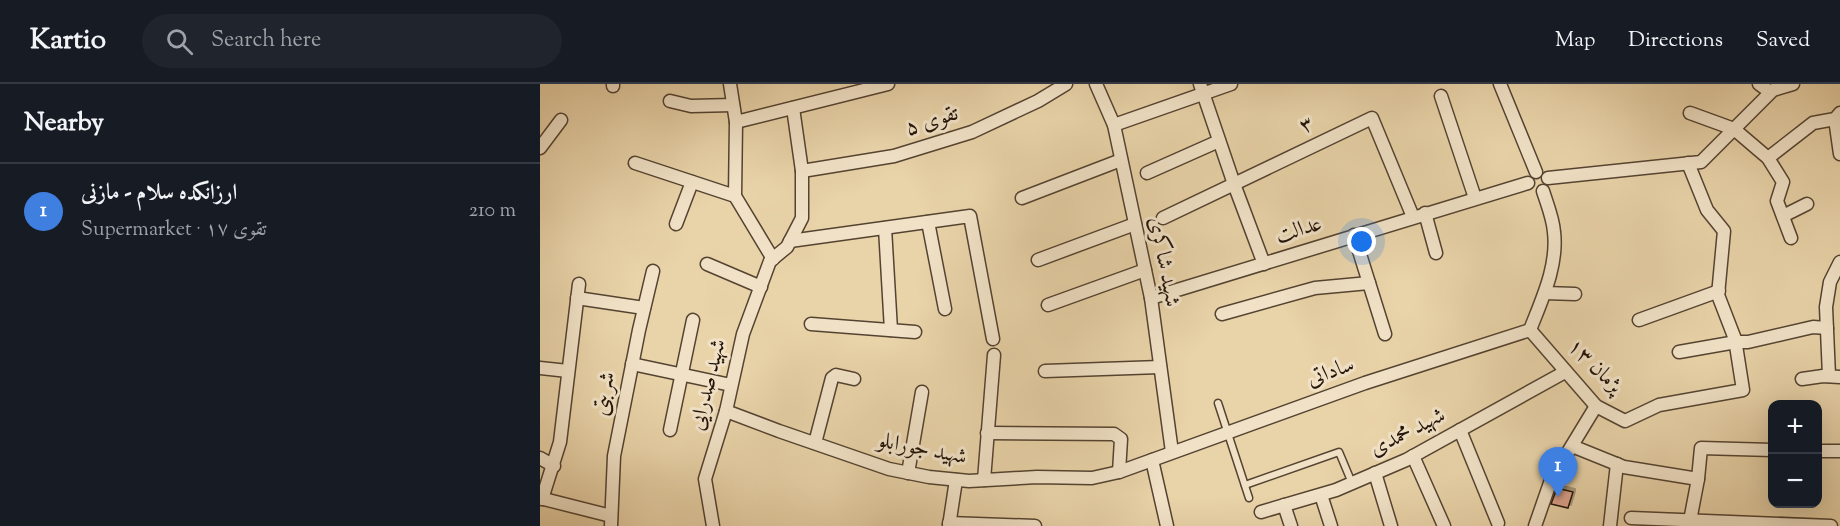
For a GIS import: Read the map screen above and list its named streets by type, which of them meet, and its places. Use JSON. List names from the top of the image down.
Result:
{
  "streets": {
    "street": [
      "تقوی ۵",
      "۳",
      "عدالت",
      "شهید شاکری",
      "پژمان ۱۳",
      "ساداتی",
      "شهید صدرایی",
      "شربتی",
      "شهید محمدی",
      "شهید جورابلو"
    ]
  },
  "crossings": [
    ["تقوی ۵", "شهید صدرایی"],
    ["۳", "عدالت"],
    ["عدالت", "شهید شاکری"],
    ["شهید شاکری", "ساداتی"],
    ["پژمان ۱۳", "ساداتی"],
    ["پژمان ۱۳", "شهید محمدی"],
    ["ساداتی", "شهید جورابلو"],
    ["شهید صدرایی", "شهید جورابلو"]
  ],
  "page": {
    "header": "Kartio",
    "search": "Search here",
    "nav": ["Map", "Directions", "Saved"],
    "heading": "Nearby",
    "list": [
      {
        "mark": "1",
        "name": "ارزانکده سلام - مازنی",
        "note": "Supermarket · تقوی ۱۷",
        "value": "210 m"
      }
    ],
    "map_buttons": ["+", "−"],
    "pins": "1"
  }
}
